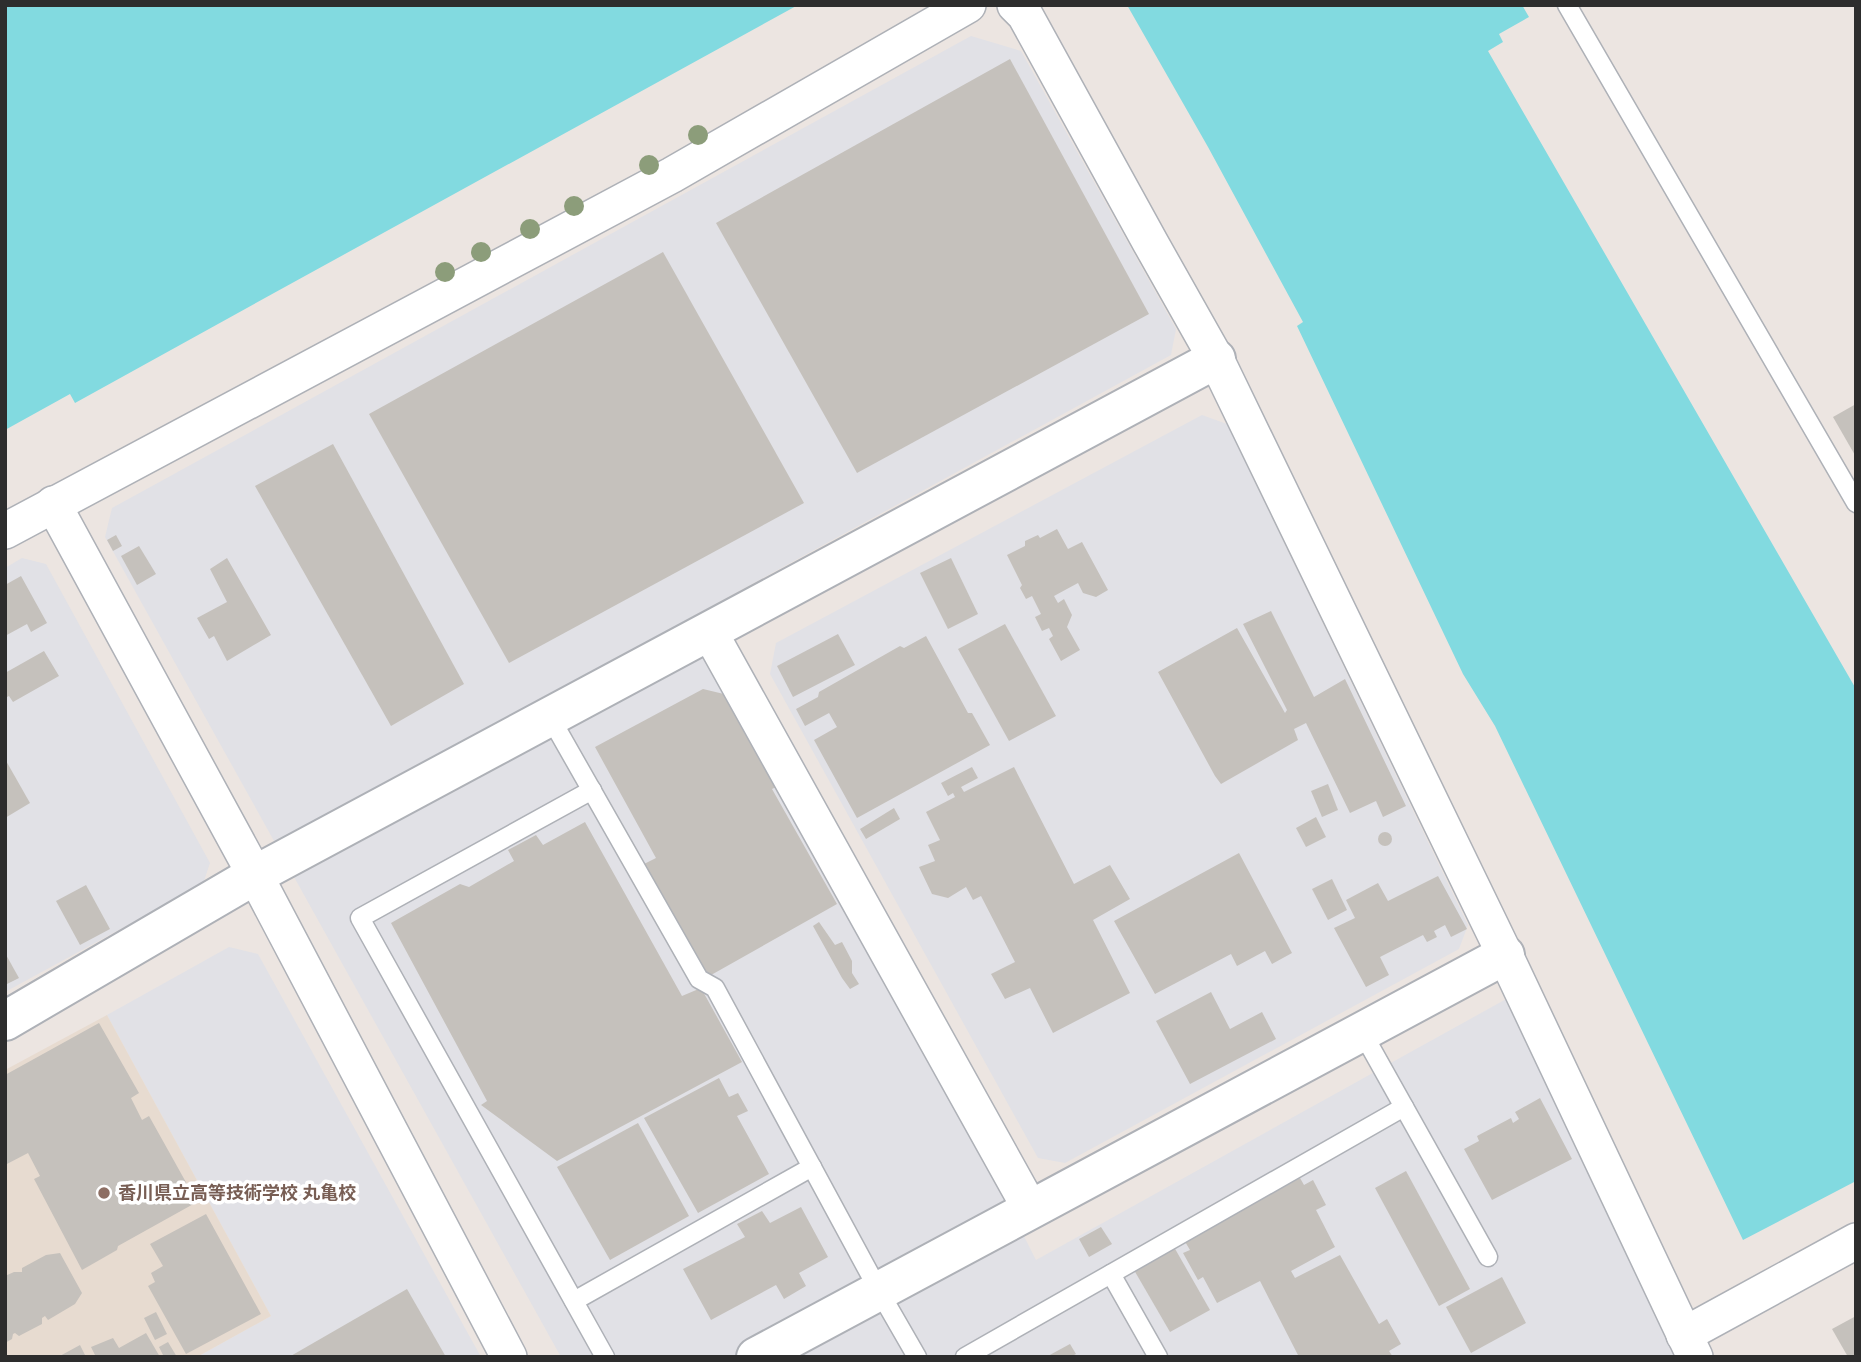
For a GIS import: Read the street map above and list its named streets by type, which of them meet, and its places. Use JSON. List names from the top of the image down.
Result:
{
  "places": ["香川県立高等技術学校 丸亀校"]
}
